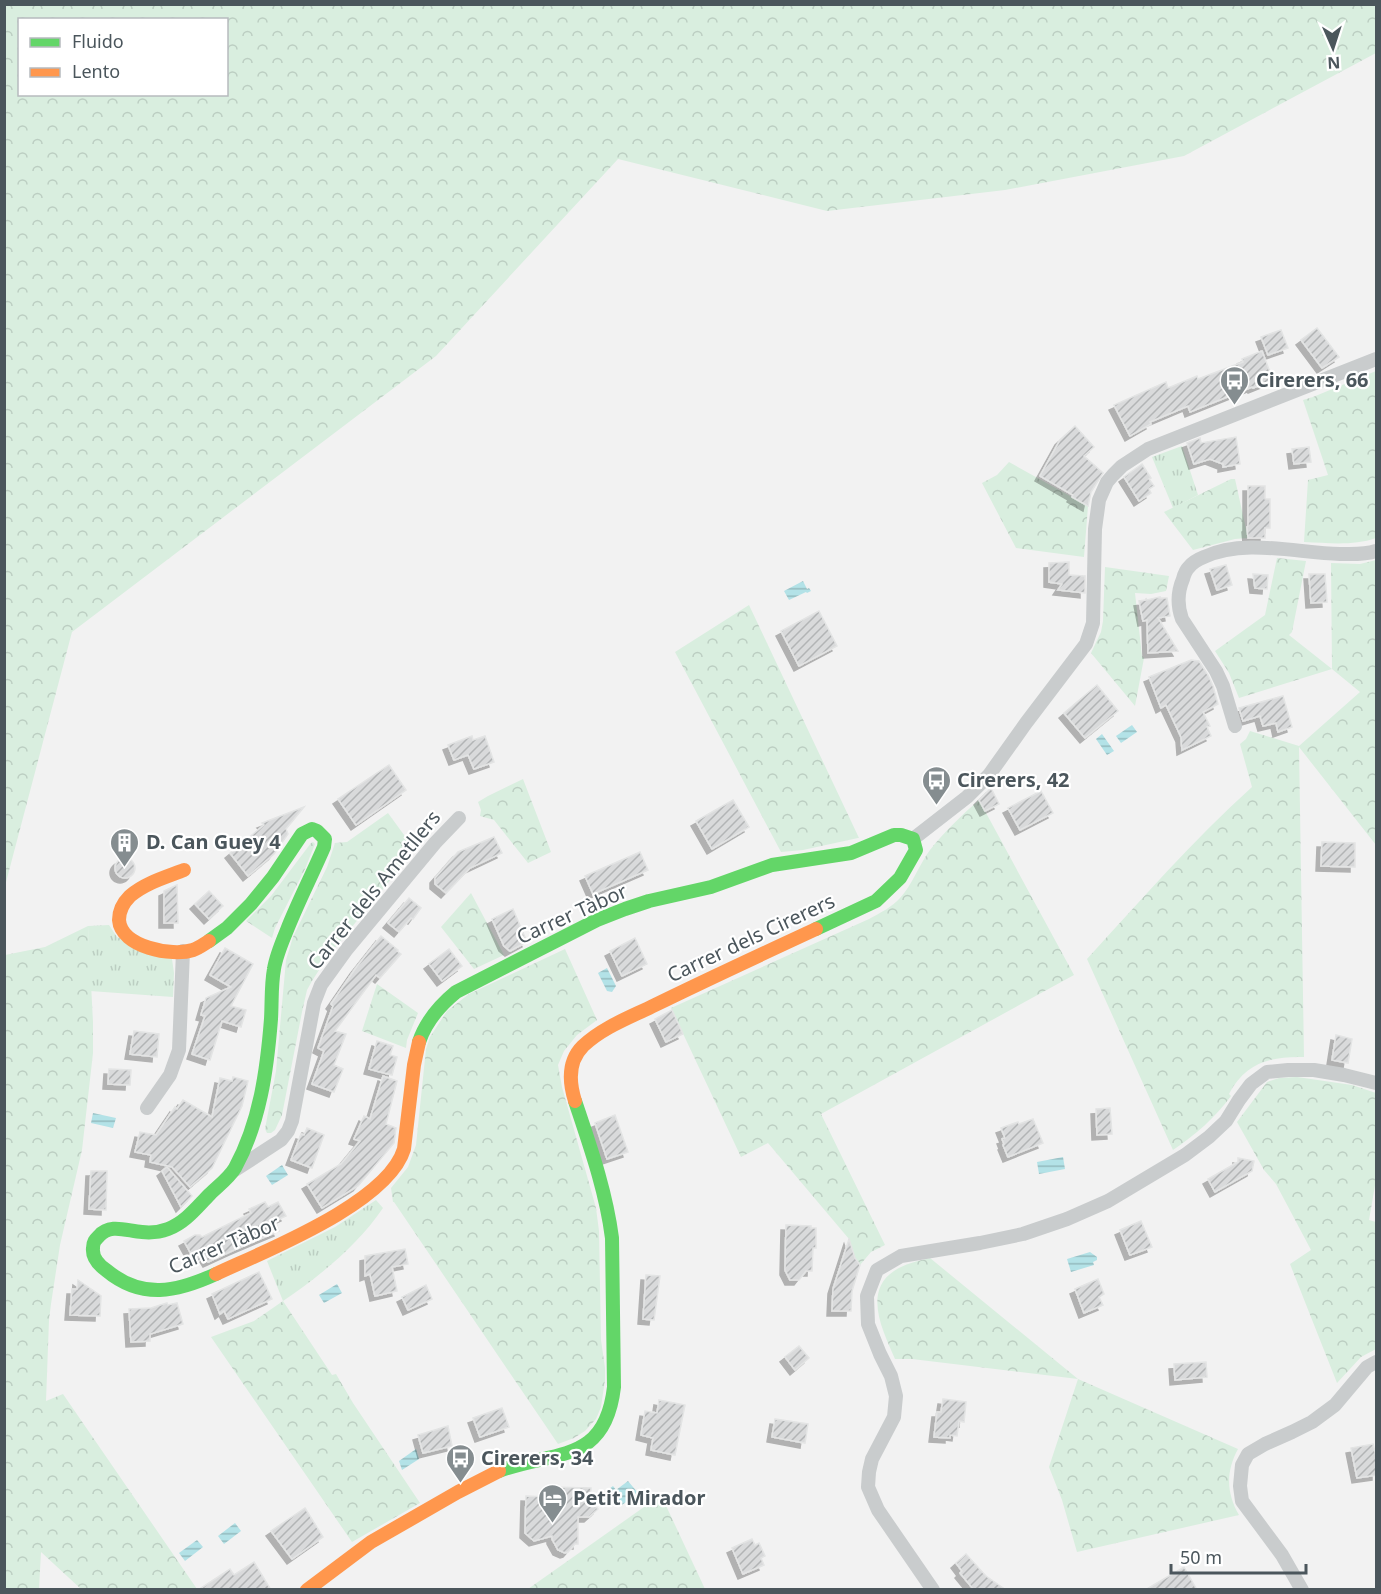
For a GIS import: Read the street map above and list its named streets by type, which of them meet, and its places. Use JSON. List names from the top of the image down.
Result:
{
  "streets": {
    "street": ["Carrer dels Ametllers", "Carrer Tàbor", "Carrer dels Cirerers"]
  },
  "crossings": [
    ["Carrer dels Ametllers", "Carrer Tàbor"],
    ["Carrer Tàbor", "Carrer dels Cirerers"]
  ],
  "places": {
    "bus stop": ["Cirerers, 66", "Cirerers, 42", "Cirerers, 34"],
    "building": ["D. Can Guey 4"],
    "hotel": ["Petit Mirador"]
  },
  "legend": ["Fluido", "Lento"],
  "scale_bar": "50 m",
  "north": "bottom"
}
